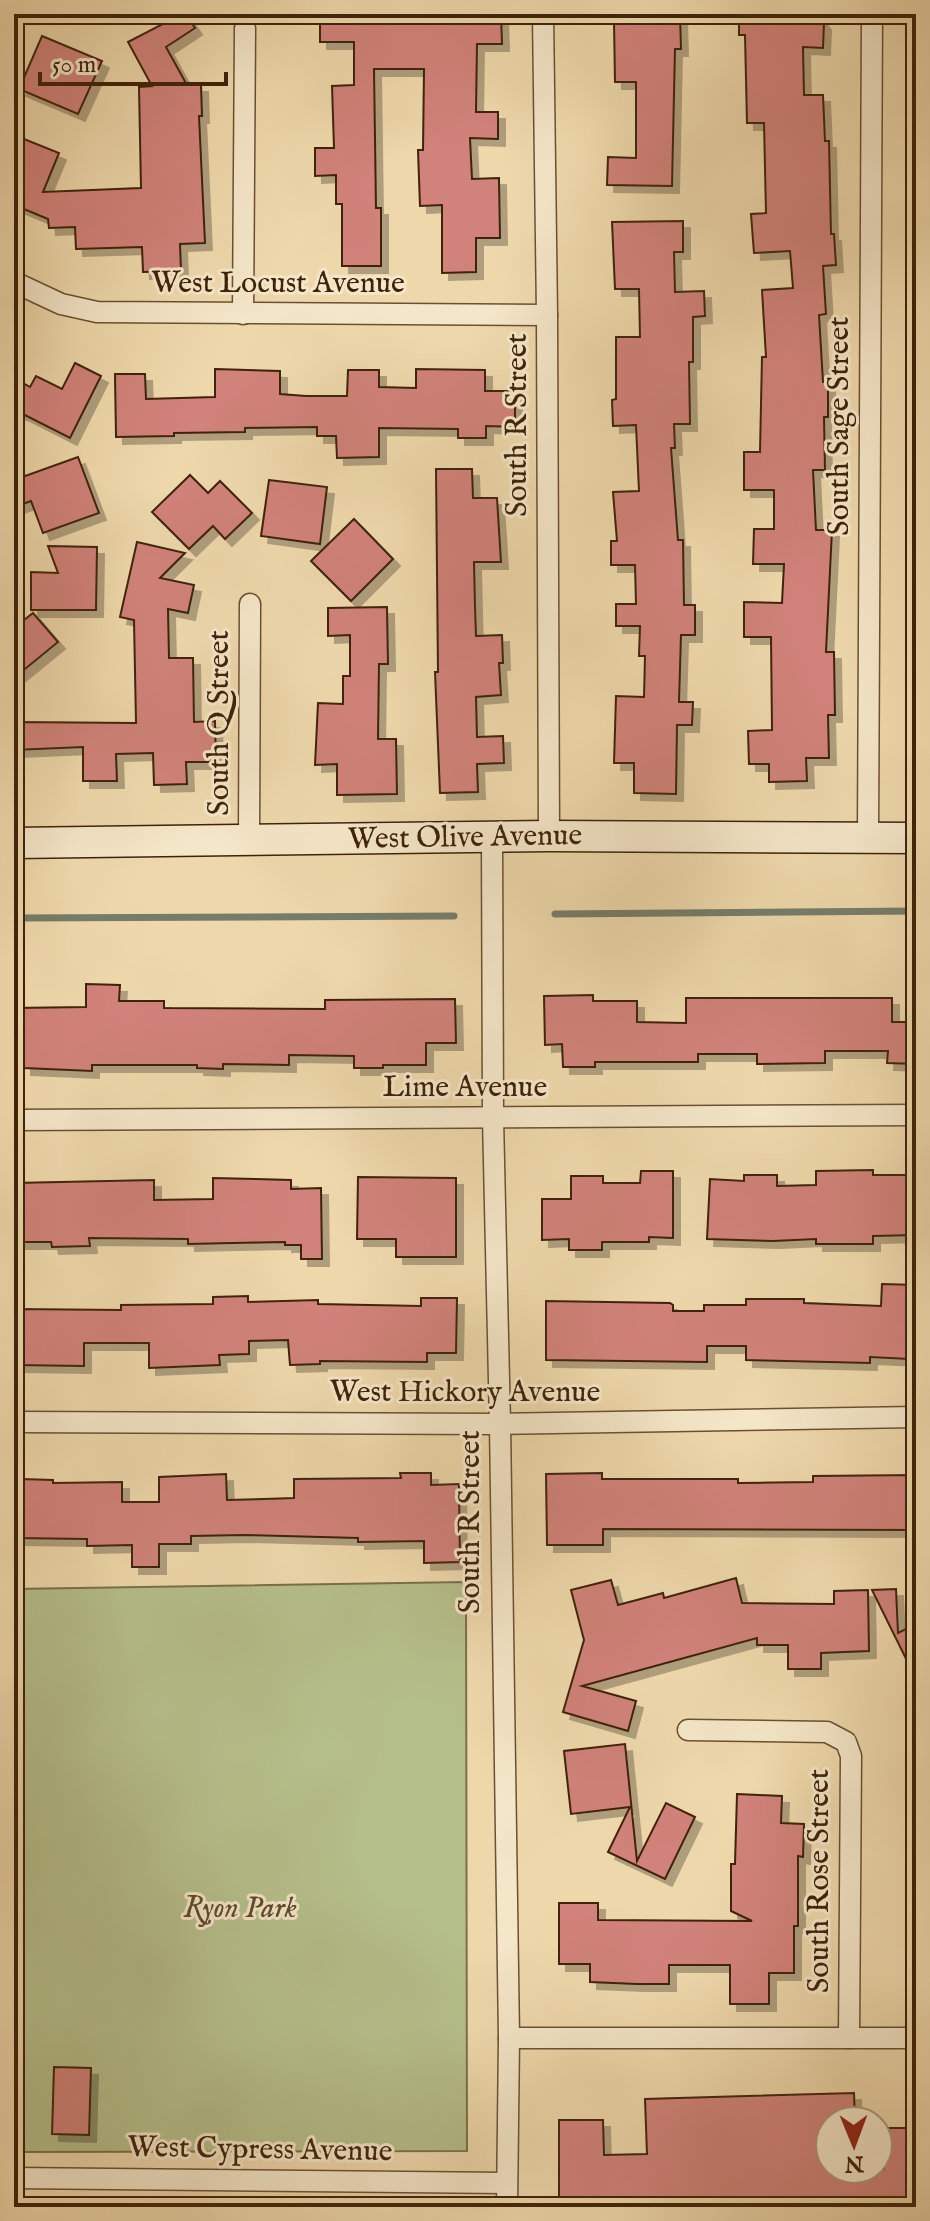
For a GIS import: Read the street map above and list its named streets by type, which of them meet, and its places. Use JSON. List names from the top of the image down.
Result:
{
  "streets": {
    "street": [
      "West Locust Avenue",
      "South R Street",
      "South Sage Street",
      "South Q Street",
      "West Olive Avenue",
      "Lime Avenue",
      "West Hickory Avenue",
      "South Rose Street",
      "West Cypress Avenue"
    ]
  },
  "crossings": [
    ["West Locust Avenue", "South R Street"],
    ["South R Street", "West Olive Avenue"],
    ["South R Street", "Lime Avenue"],
    ["South R Street", "West Hickory Avenue"],
    ["South R Street", "West Cypress Avenue"],
    ["South Sage Street", "West Olive Avenue"],
    ["South Q Street", "West Olive Avenue"]
  ],
  "parks": ["Ryon Park"],
  "scale_bar": "50 m",
  "north": "bottom"
}
